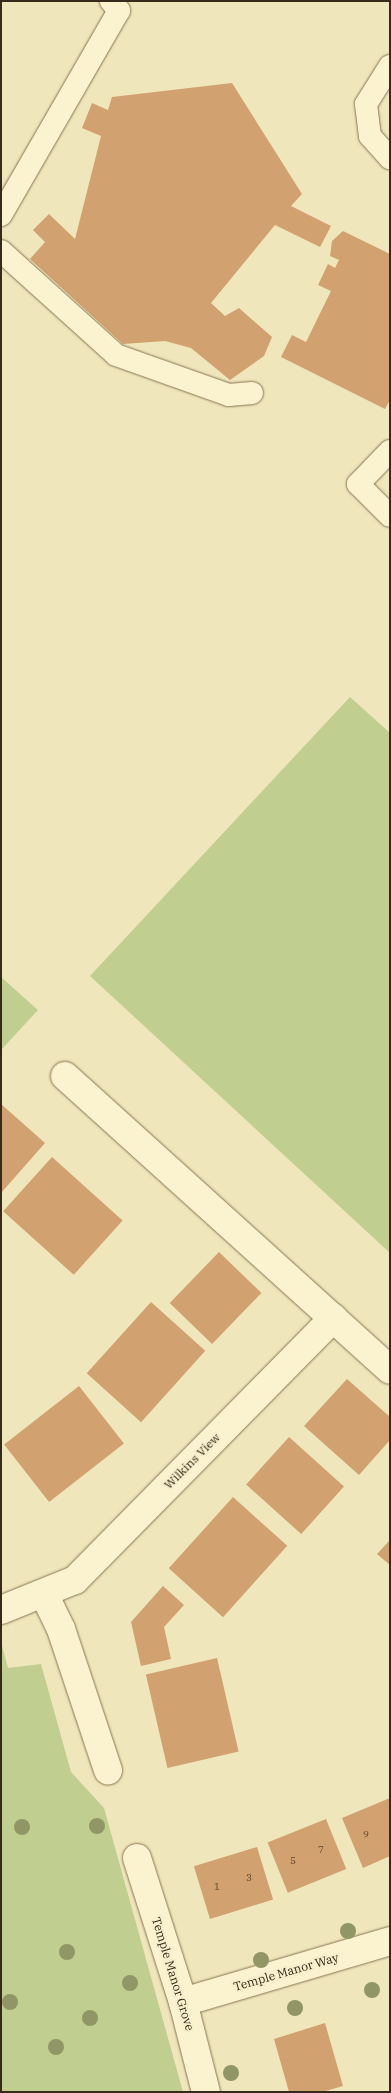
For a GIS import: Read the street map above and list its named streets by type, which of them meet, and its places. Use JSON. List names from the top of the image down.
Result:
{
  "streets": {
    "street": ["Wilkins View", "Temple Manor Way", "Temple Manor Grove"]
  },
  "crossings": [
    ["Temple Manor Way", "Temple Manor Grove"]
  ],
  "house_numbers": [
    "9",
    "7",
    "5",
    "3",
    "1"
  ]
}
